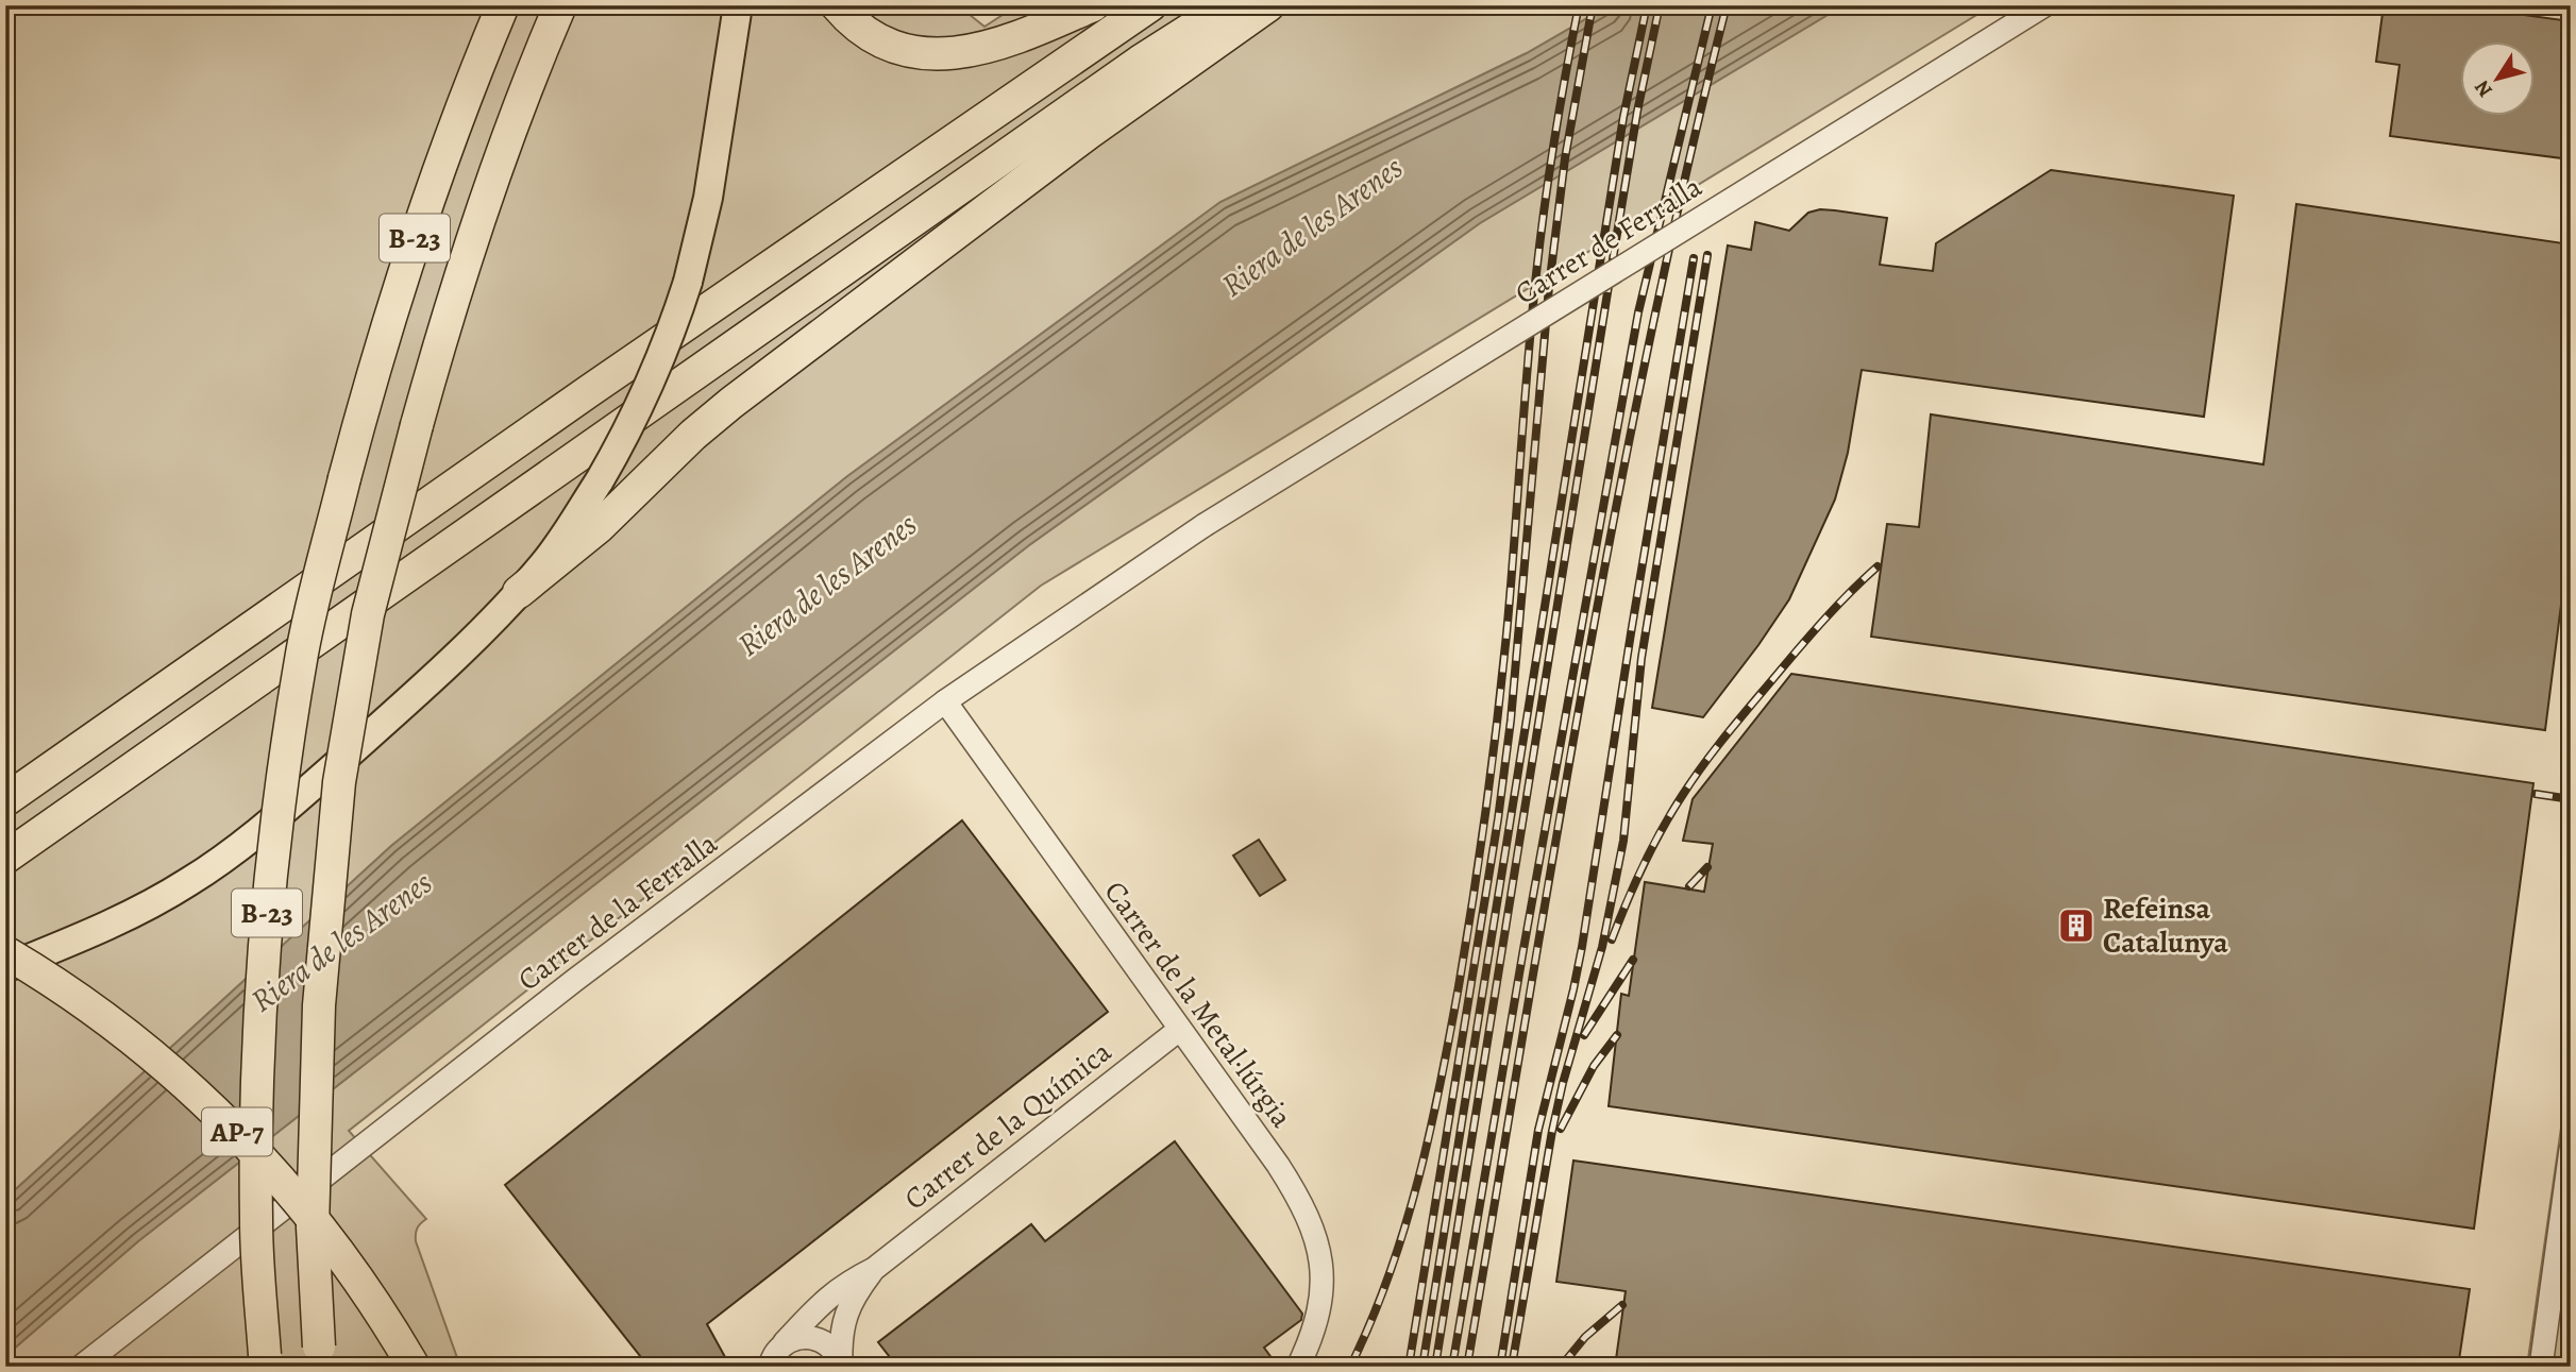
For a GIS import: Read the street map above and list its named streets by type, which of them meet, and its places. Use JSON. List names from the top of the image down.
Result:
{
  "streets": {
    "highway": ["B-23", "AP-7"],
    "street": [
      "Carrer de Ferralla",
      "Carrer de la Ferralla",
      "Carrer de la Metal·lúrgia",
      "Carrer de la Química"
    ]
  },
  "crossings": [
    ["Carrer de Ferralla", "Carrer de la Ferralla"],
    ["Carrer de la Ferralla", "Carrer de la Metal·lúrgia"],
    ["Carrer de la Metal·lúrgia", "Carrer de la Química"]
  ],
  "water": ["Riera de les Arenes"],
  "places": {
    "building": ["Refeinsa Catalunya"]
  },
  "north": "bottom left"
}
